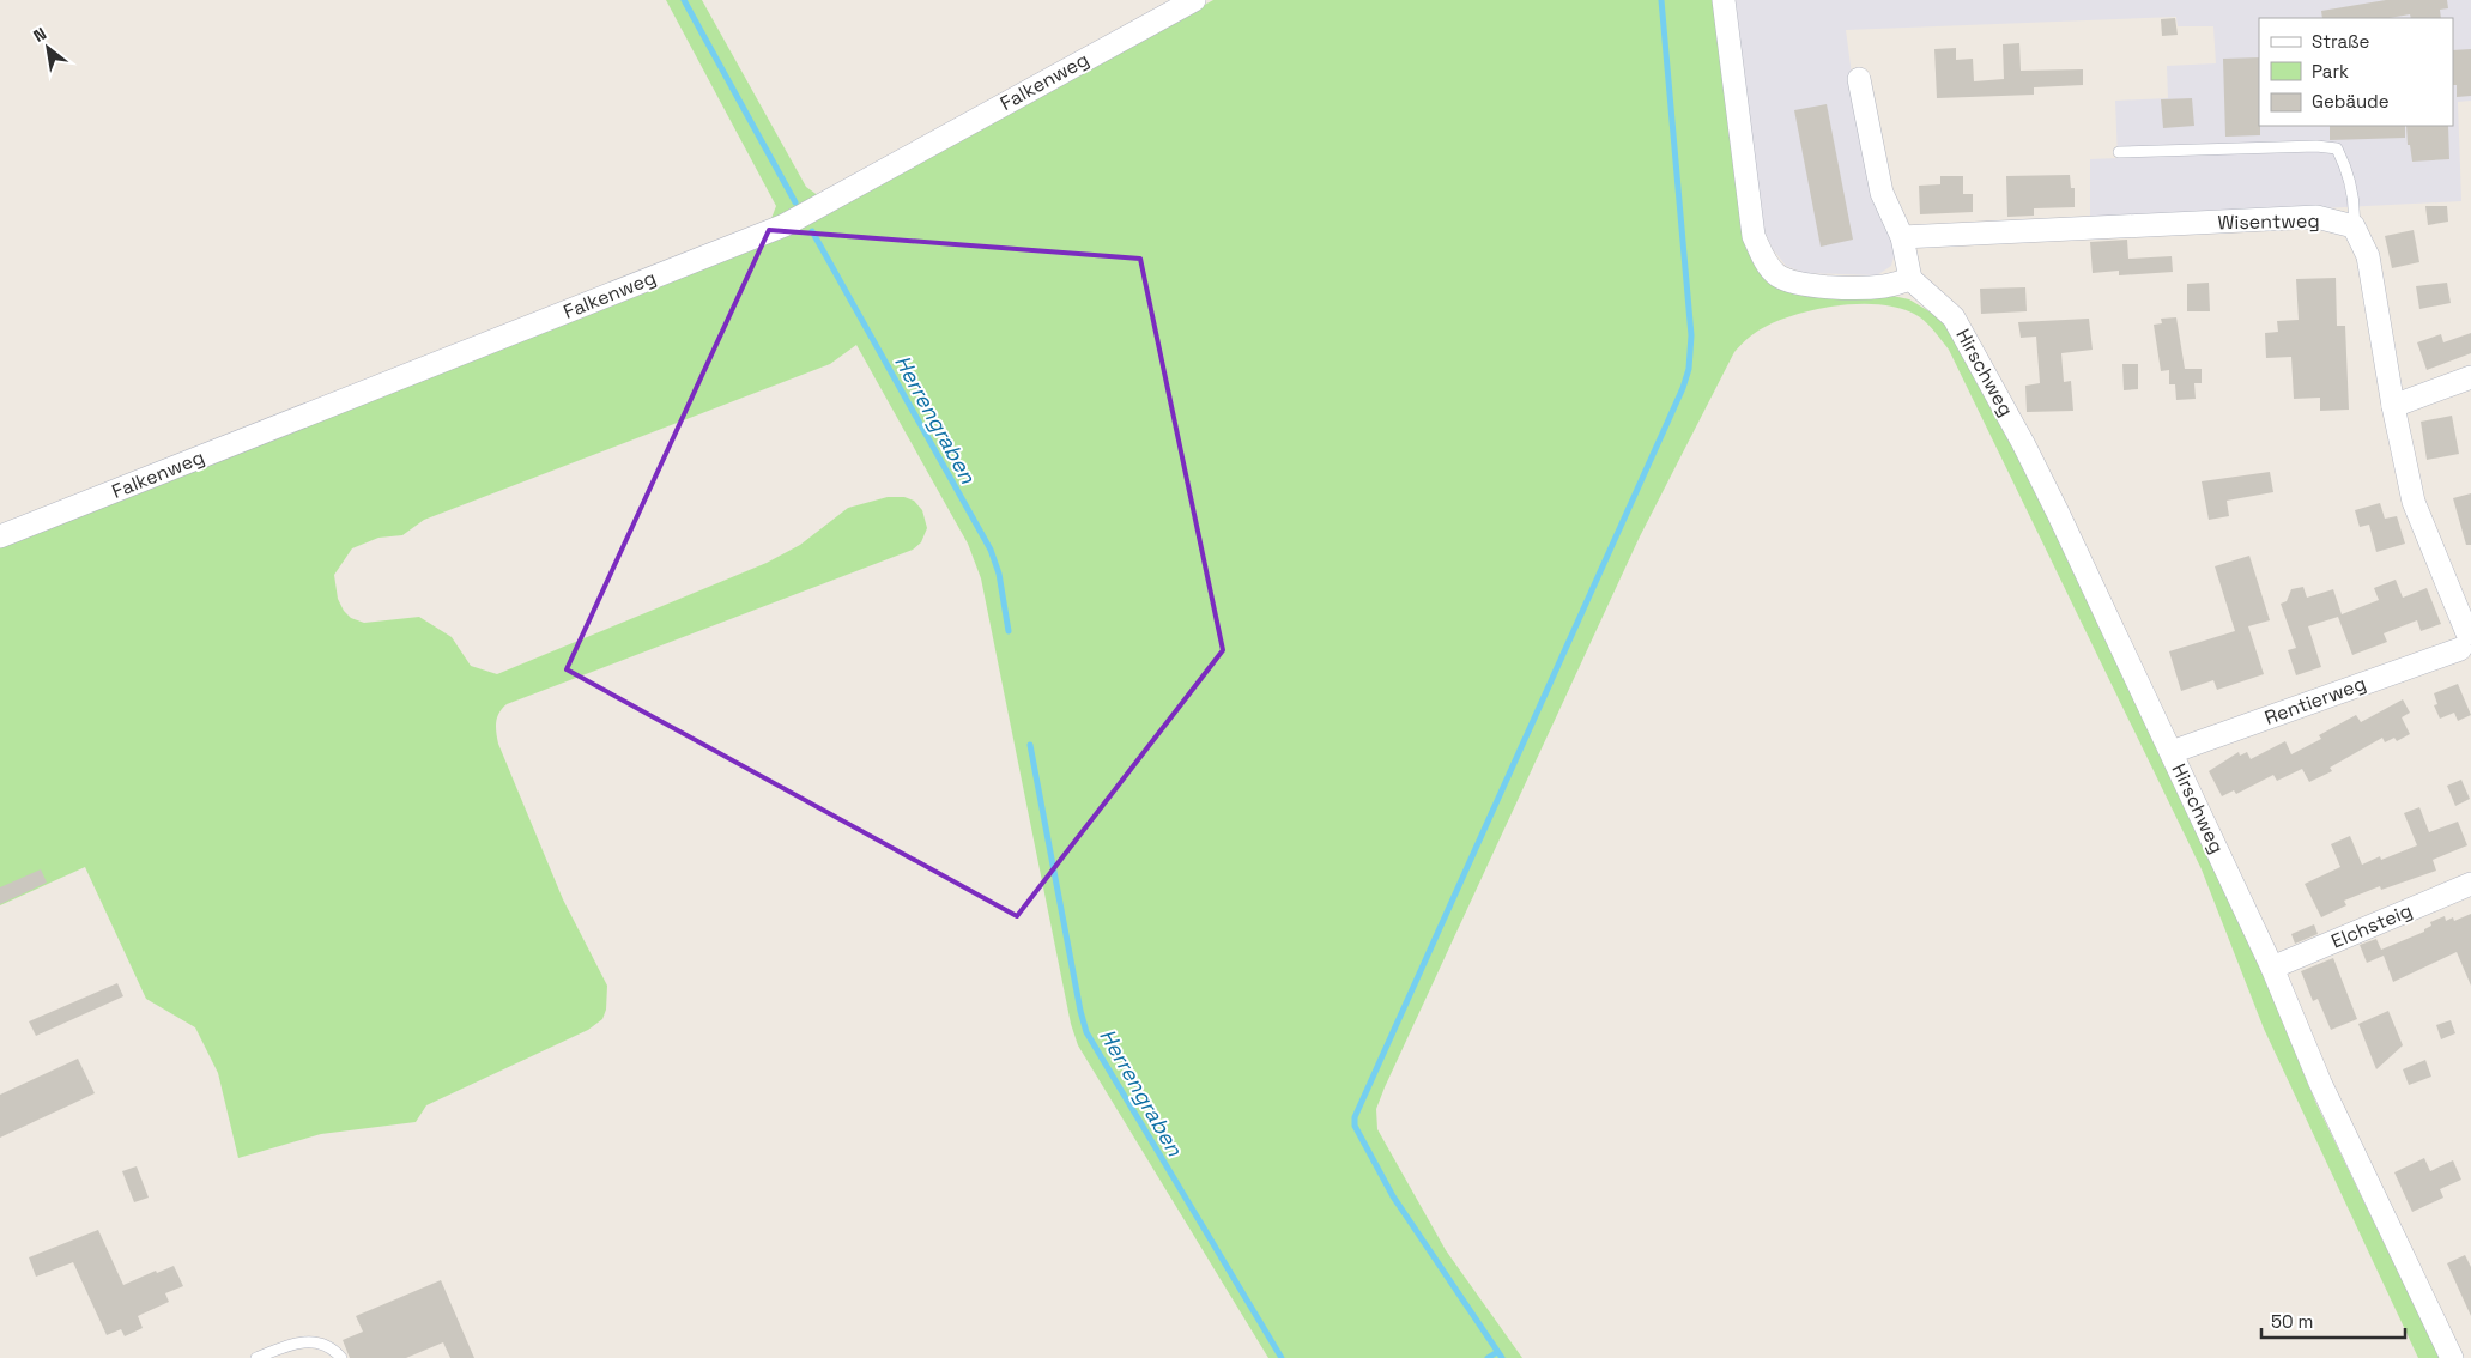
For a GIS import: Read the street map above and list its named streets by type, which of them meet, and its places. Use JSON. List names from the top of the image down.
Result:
{
  "streets": {
    "street": [
      "Falkenweg",
      "Wisentweg",
      "Hirschweg",
      "Rentierweg",
      "Elchsteig"
    ]
  },
  "crossings": [
    ["Hirschweg", "Rentierweg"],
    ["Hirschweg", "Elchsteig"]
  ],
  "water": ["Herrengraben"],
  "legend": ["Straße", "Park", "Gebäude"],
  "scale_bar": "50 m",
  "north": "top left"
}
